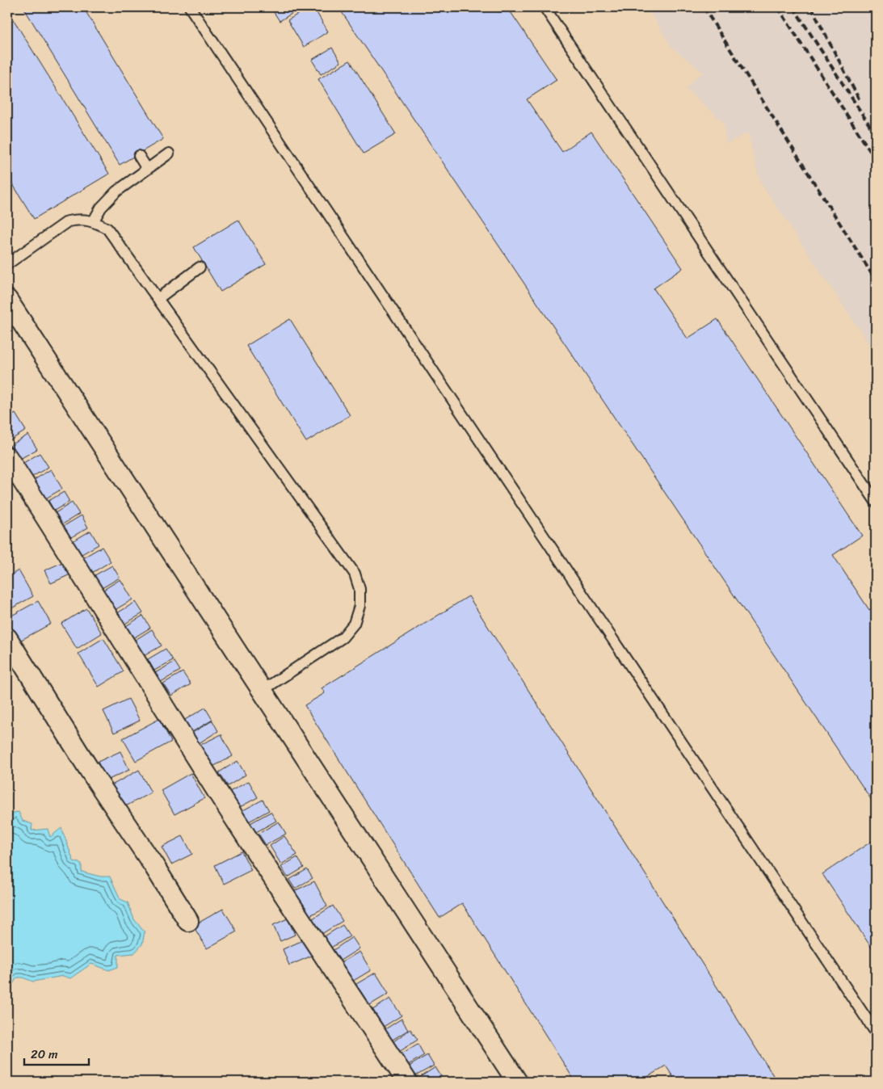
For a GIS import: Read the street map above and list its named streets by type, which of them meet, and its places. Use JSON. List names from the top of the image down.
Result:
{
  "scale_bar": "20 m"
}
